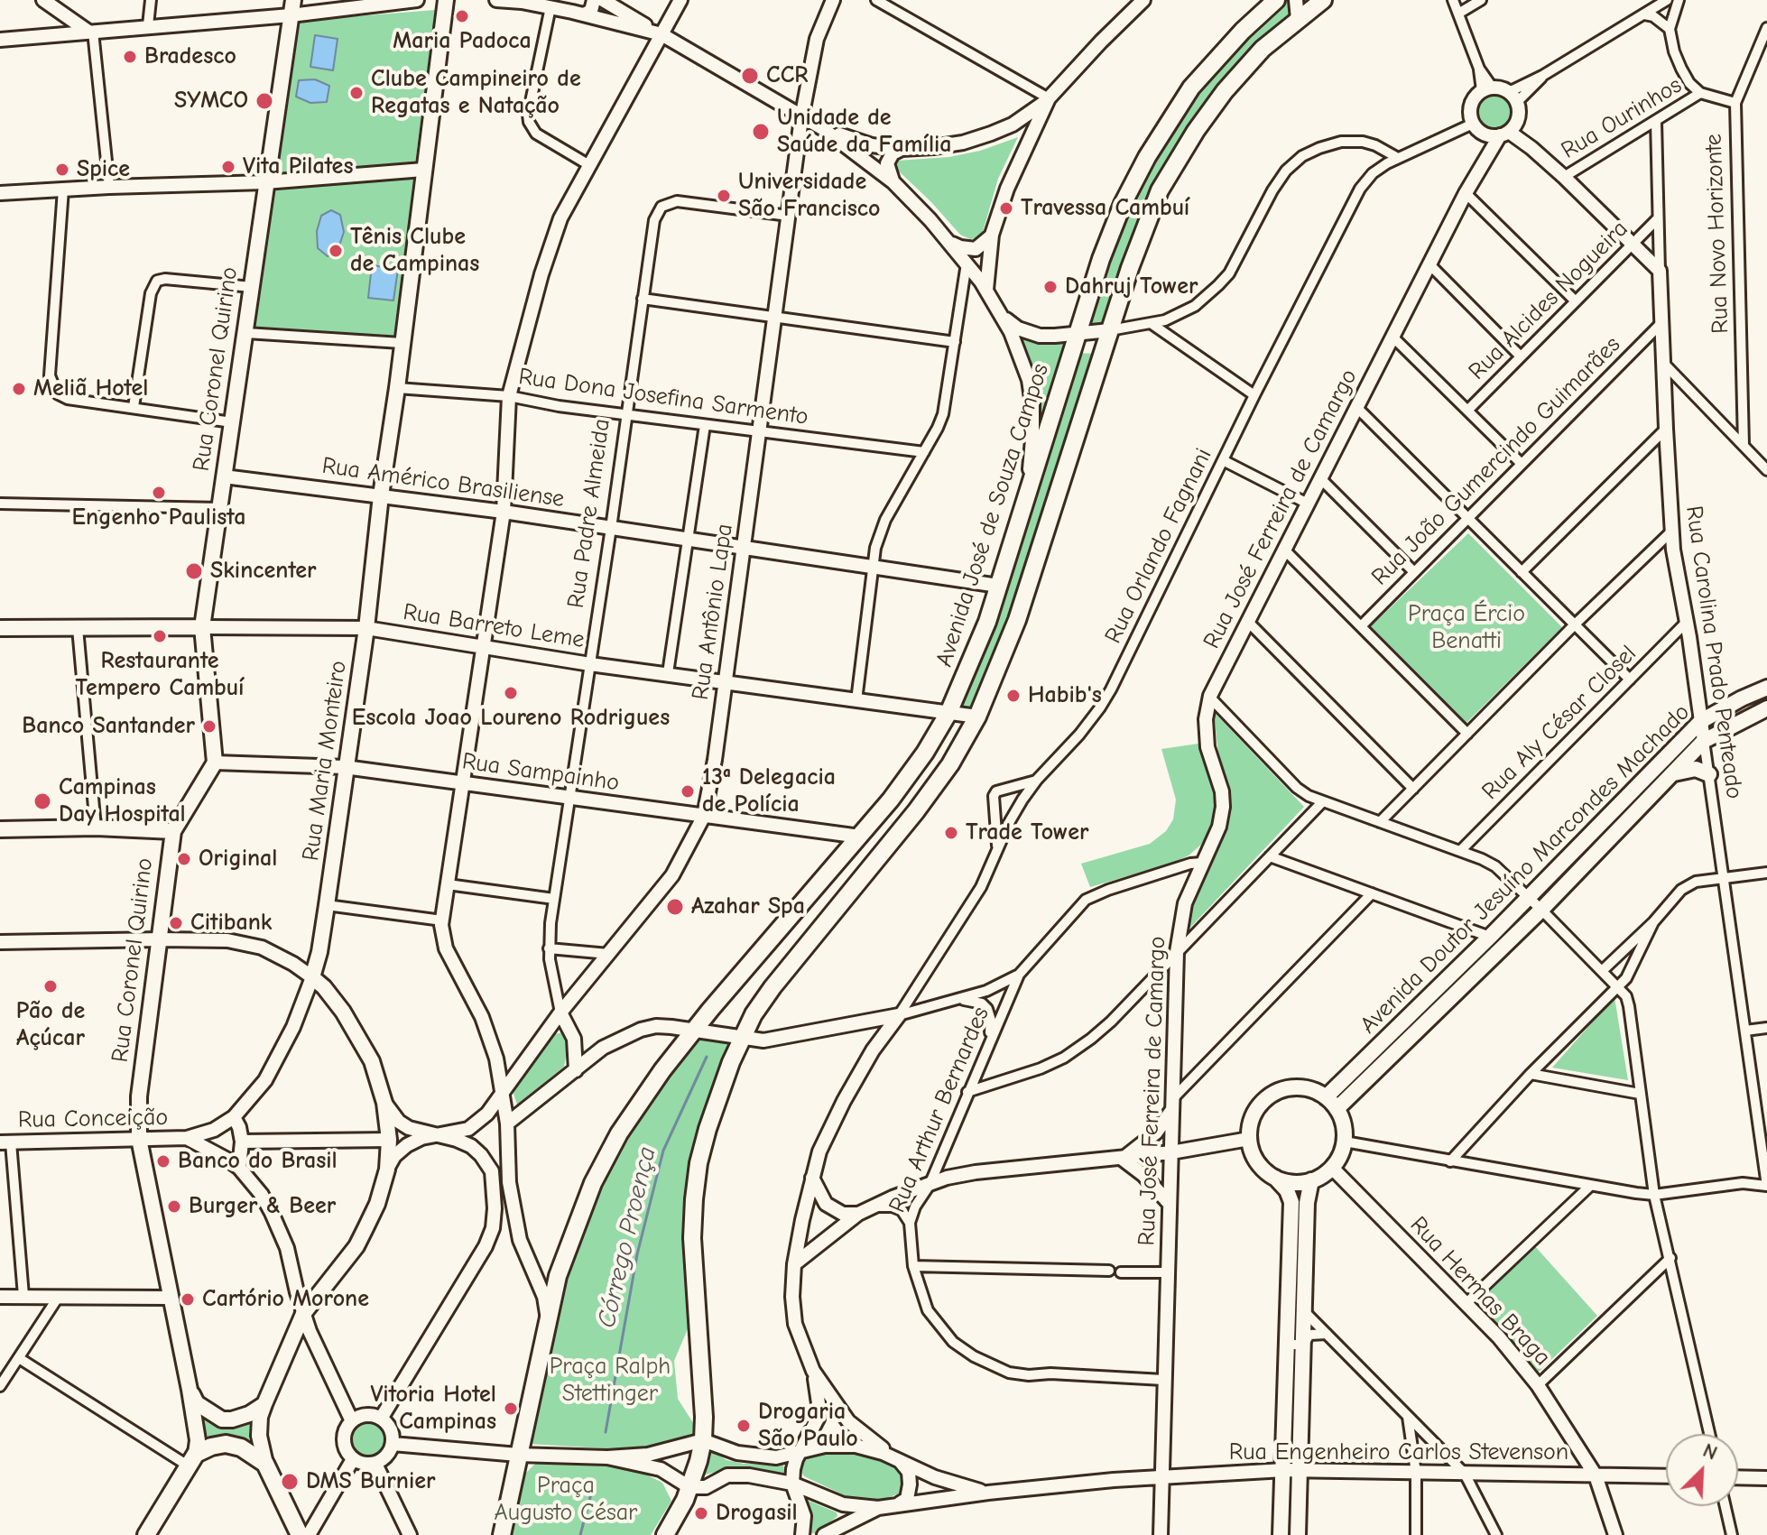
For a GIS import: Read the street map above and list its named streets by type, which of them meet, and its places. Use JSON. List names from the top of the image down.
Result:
{
  "streets": {
    "highway": ["Avenida José de Souza Campos"],
    "main road": [
      "Rua Coronel Quirino",
      "Rua Barreto Leme",
      "Rua Maria Monteiro",
      "Avenida Doutor Jesuíno Marcondes Machado"
    ],
    "street": [
      "Rua Ourinhos",
      "Rua Novo Horizonte",
      "Rua Alcides Nogueira",
      "Rua Dona Josefina Sarmento",
      "Rua João Gumercindo Guimarães",
      "Rua Américo Brasiliense",
      "Rua José Ferreira de Camargo",
      "Rua Padre Almeida",
      "Rua Orlando Fagnani",
      "Rua Antônio Lapa",
      "Rua Carolina Prado Penteado",
      "Rua Aly César Closel",
      "Rua Sampainho",
      "Rua Arthur Bernardes",
      "Rua Conceição",
      "Rua Hermas Braga",
      "Rua Engenheiro Carlos Stevenson"
    ]
  },
  "crossings": [
    ["Rua Ourinhos", "Rua Carolina Prado Penteado"],
    ["Rua Alcides Nogueira", "Rua Carolina Prado Penteado"],
    ["Rua Coronel Quirino", "Rua Américo Brasiliense"],
    ["Rua Coronel Quirino", "Rua Barreto Leme"],
    ["Rua Coronel Quirino", "Rua Sampainho"],
    ["Rua Coronel Quirino", "Rua Conceição"],
    ["Rua Dona Josefina Sarmento", "Rua Padre Almeida"],
    ["Rua Dona Josefina Sarmento", "Rua Antônio Lapa"],
    ["Rua Dona Josefina Sarmento", "Rua Maria Monteiro"],
    ["Rua João Gumercindo Guimarães", "Rua Carolina Prado Penteado"],
    ["Rua Américo Brasiliense", "Rua Padre Almeida"],
    ["Rua Américo Brasiliense", "Avenida José de Souza Campos"],
    ["Rua Américo Brasiliense", "Rua Antônio Lapa"],
    ["Rua Américo Brasiliense", "Rua Maria Monteiro"],
    ["Rua José Ferreira de Camargo", "Rua Orlando Fagnani"],
    ["Rua José Ferreira de Camargo", "Rua Arthur Bernardes"],
    ["Rua José Ferreira de Camargo", "Rua Engenheiro Carlos Stevenson"],
    ["Rua Padre Almeida", "Rua Antônio Lapa"],
    ["Rua Padre Almeida", "Rua Barreto Leme"],
    ["Rua Padre Almeida", "Rua Sampainho"],
    ["Avenida José de Souza Campos", "Rua Barreto Leme"],
    ["Avenida José de Souza Campos", "Rua Sampainho"],
    ["Rua Antônio Lapa", "Rua Barreto Leme"],
    ["Rua Antônio Lapa", "Rua Sampainho"],
    ["Rua Barreto Leme", "Rua Maria Monteiro"],
    ["Rua Carolina Prado Penteado", "Rua Aly César Closel"],
    ["Rua Carolina Prado Penteado", "Avenida Doutor Jesuíno Marcondes Machado"],
    ["Rua Maria Monteiro", "Rua Sampainho"],
    ["Rua Maria Monteiro", "Rua Conceição"],
    ["Avenida Doutor Jesuíno Marcondes Machado", "Rua Hermas Braga"],
    ["Rua Hermas Braga", "Rua Engenheiro Carlos Stevenson"]
  ],
  "water": ["Córrego Proença"],
  "parks": ["Praça Ércio Benatti", "Praça Ralph Stettinger", "Praça Augusto César"],
  "places": [
    "Maria Padoca",
    "Bradesco",
    "CCR",
    "Clube Campineiro de Regatas e Natação",
    "SYMCO",
    "Unidade de Saúde da Família",
    "Vita Pilates",
    "Spice",
    "Universidade São Francisco",
    "Travessa Cambuí",
    "Tênis Clube de Campinas",
    "Dahruj Tower",
    "Meliã Hotel",
    "Engenho Paulista",
    "Skincenter",
    "Restaurante Tempero Cambuí",
    "Escola Joao Loureno Rodrigues",
    "Habib's",
    "Banco Santander",
    "13ª Delegacia de Polícia",
    "Campinas Day Hospital",
    "Trade Tower",
    "Original",
    "Azahar Spa",
    "Citibank",
    "Pão de Açúcar",
    "Banco do Brasil",
    "Burger & Beer",
    "Cartório Morone",
    "Vitoria Hotel Campinas",
    "Drogaria São Paulo",
    "DMS Burnier",
    "Drogasil"
  ],
  "north": "top right"
}
